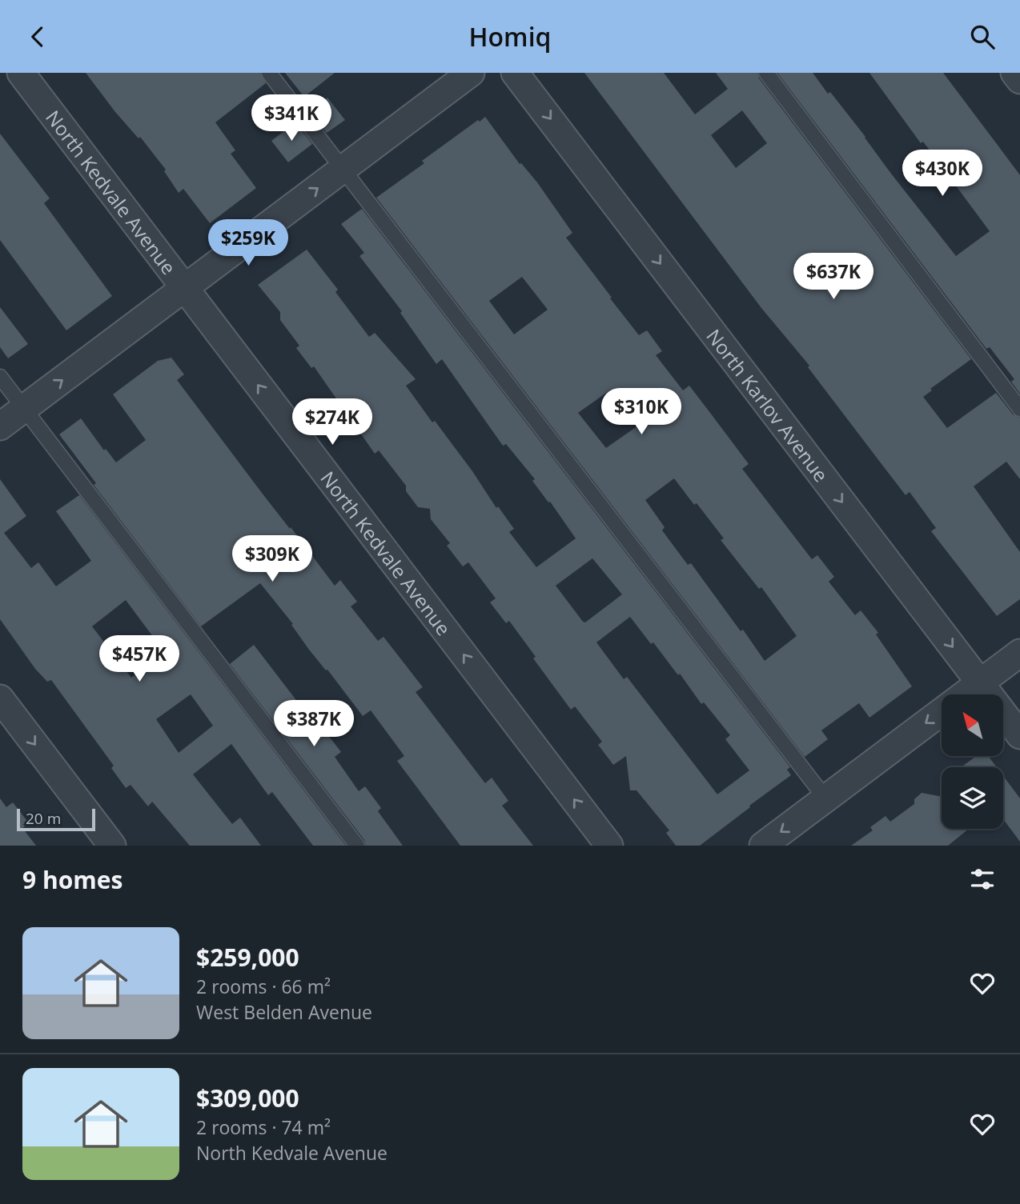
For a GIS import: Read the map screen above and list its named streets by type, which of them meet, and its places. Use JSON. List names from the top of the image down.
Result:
{
  "streets": {
    "street": ["North Kedvale Avenue", "North Karlov Avenue"]
  },
  "one_way": ["North Kedvale Avenue", "North Karlov Avenue"],
  "scale_bar": "20 m",
  "north": "top left",
  "page": {
    "header": "Homiq",
    "price": [
      "$341K",
      "$430K",
      "$259K",
      "$637K",
      "$310K",
      "$274K",
      "$309K",
      "$457K",
      "$387K"
    ],
    "scale": "20 m",
    "heading": "9 homes",
    "list": [
      {
        "name": "$259,000",
        "note": "2 rooms · 66 m² · West Belden Avenue"
      },
      {
        "name": "$309,000",
        "note": "2 rooms · 74 m² · North Kedvale Avenue"
      }
    ]
  }
}
